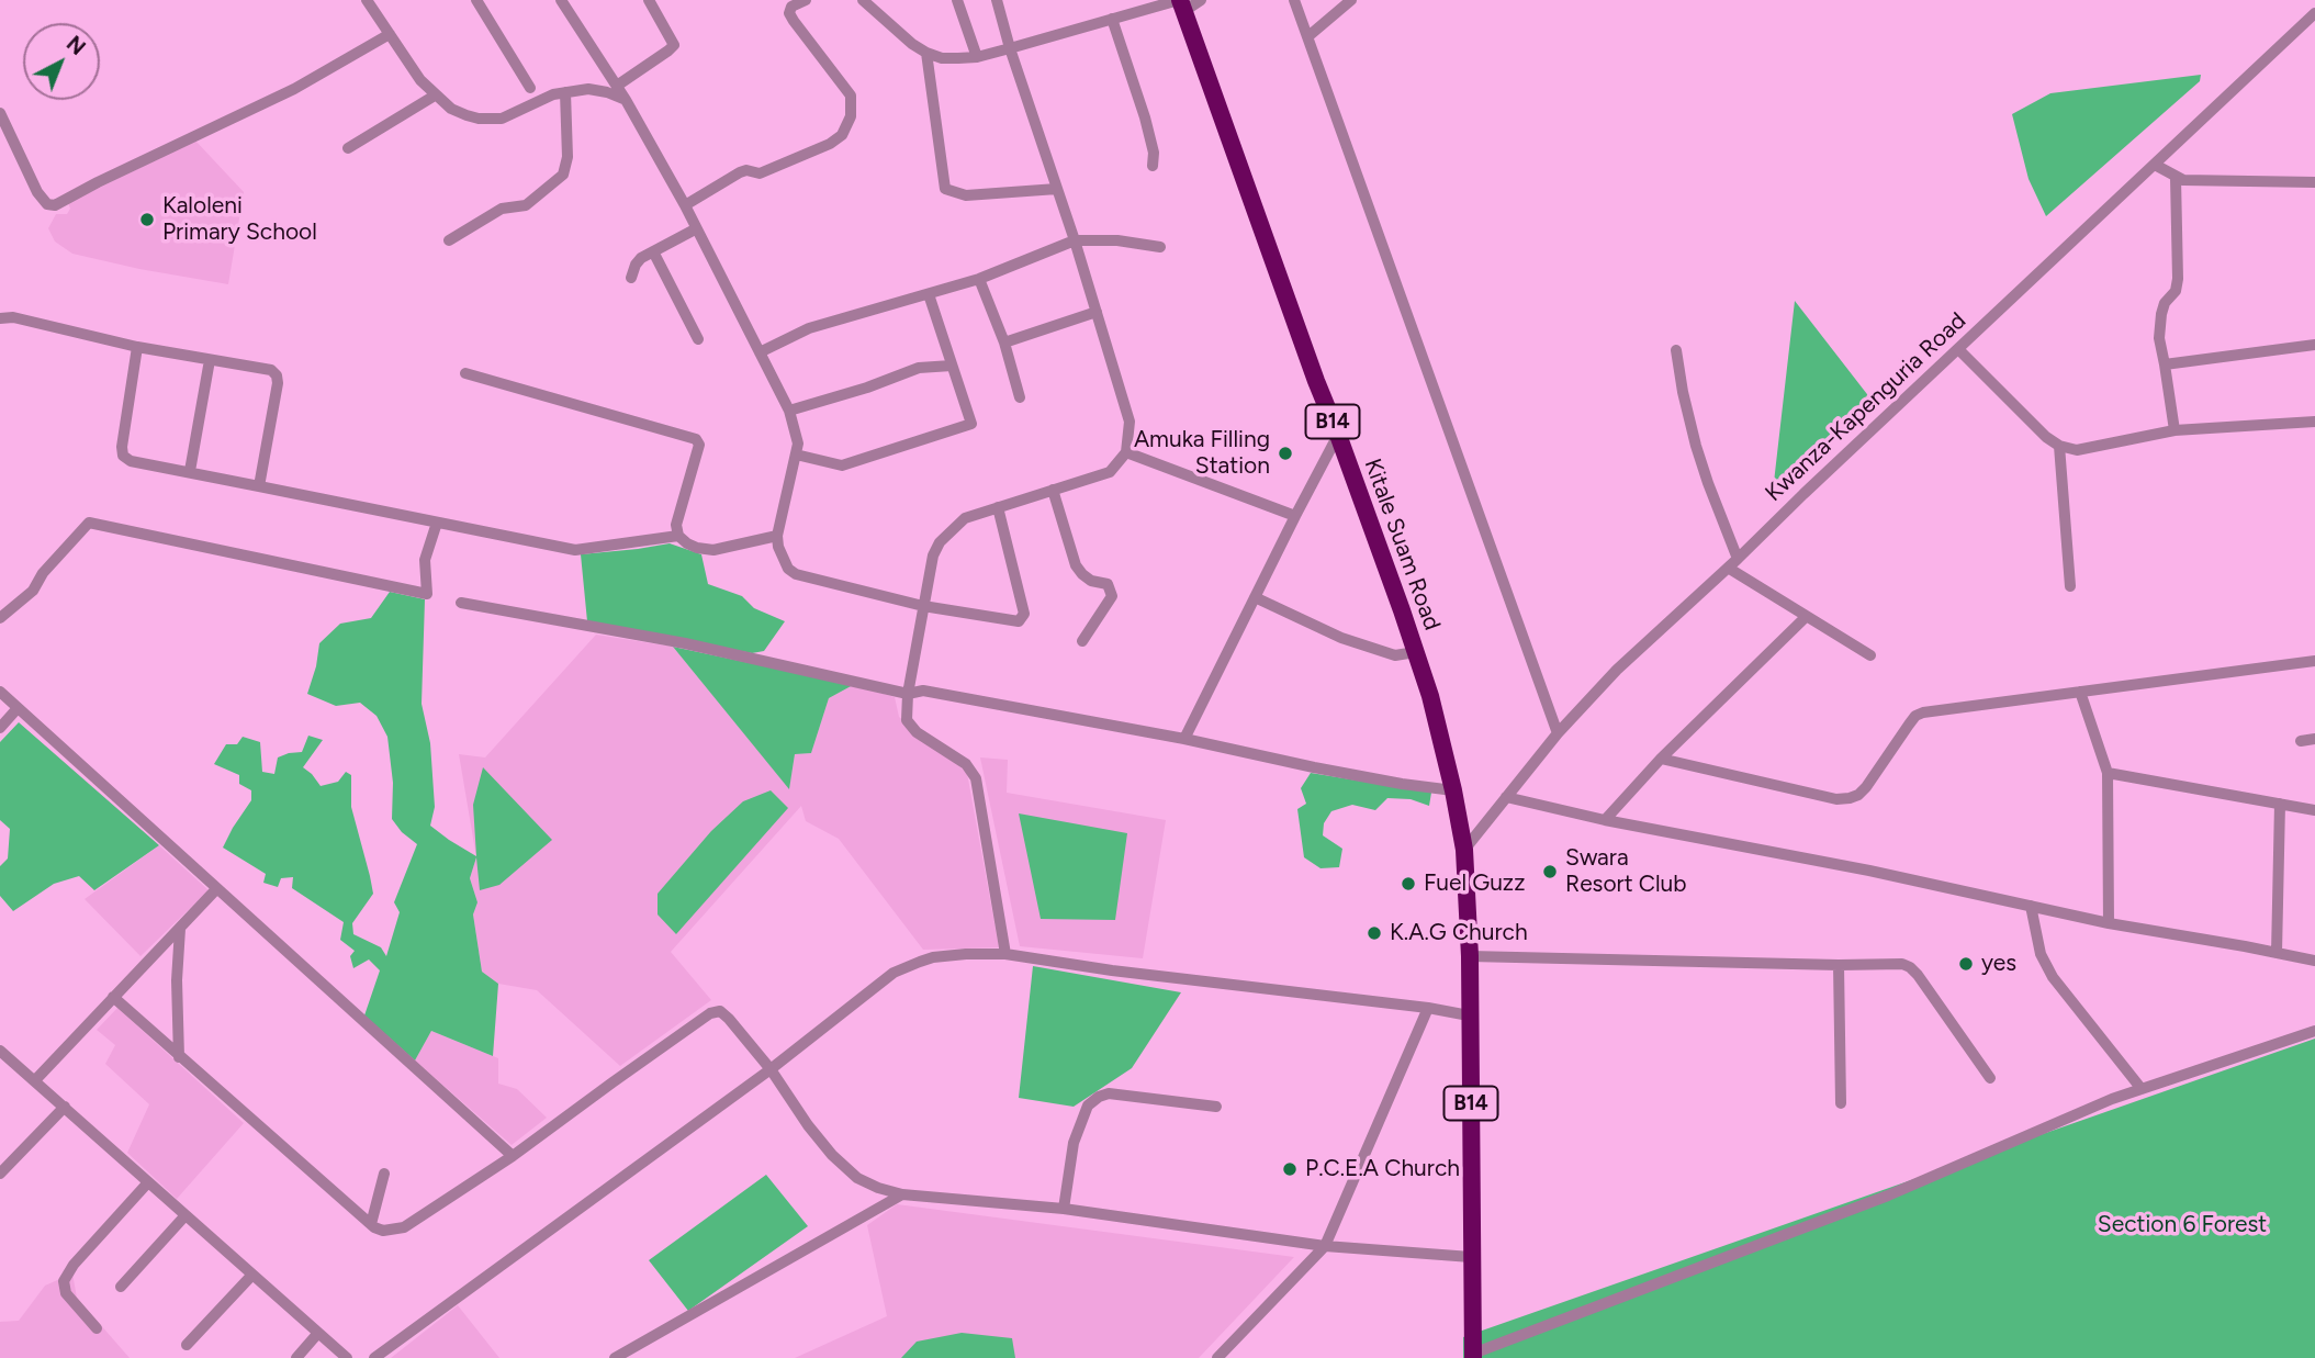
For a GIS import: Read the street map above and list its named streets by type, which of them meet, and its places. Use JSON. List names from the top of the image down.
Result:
{
  "streets": {
    "highway": ["B14", "Kitale Suam Road"],
    "street": ["Kwanza-Kapenguria Road"]
  },
  "crossings": [
    ["Kwanza-Kapenguria Road", "B14"],
    ["Kwanza-Kapenguria Road", "Kitale Suam Road"],
    ["B14", "Kitale Suam Road"]
  ],
  "parks": ["Section 6 Forest"],
  "places": [
    "Kaloleni Primary School",
    "Amuka Filling Station",
    "Swara Resort Club",
    "Fuel Guzz",
    "K.A.G Church",
    "yes",
    "P.C.E.A Church"
  ],
  "north": "top right"
}
